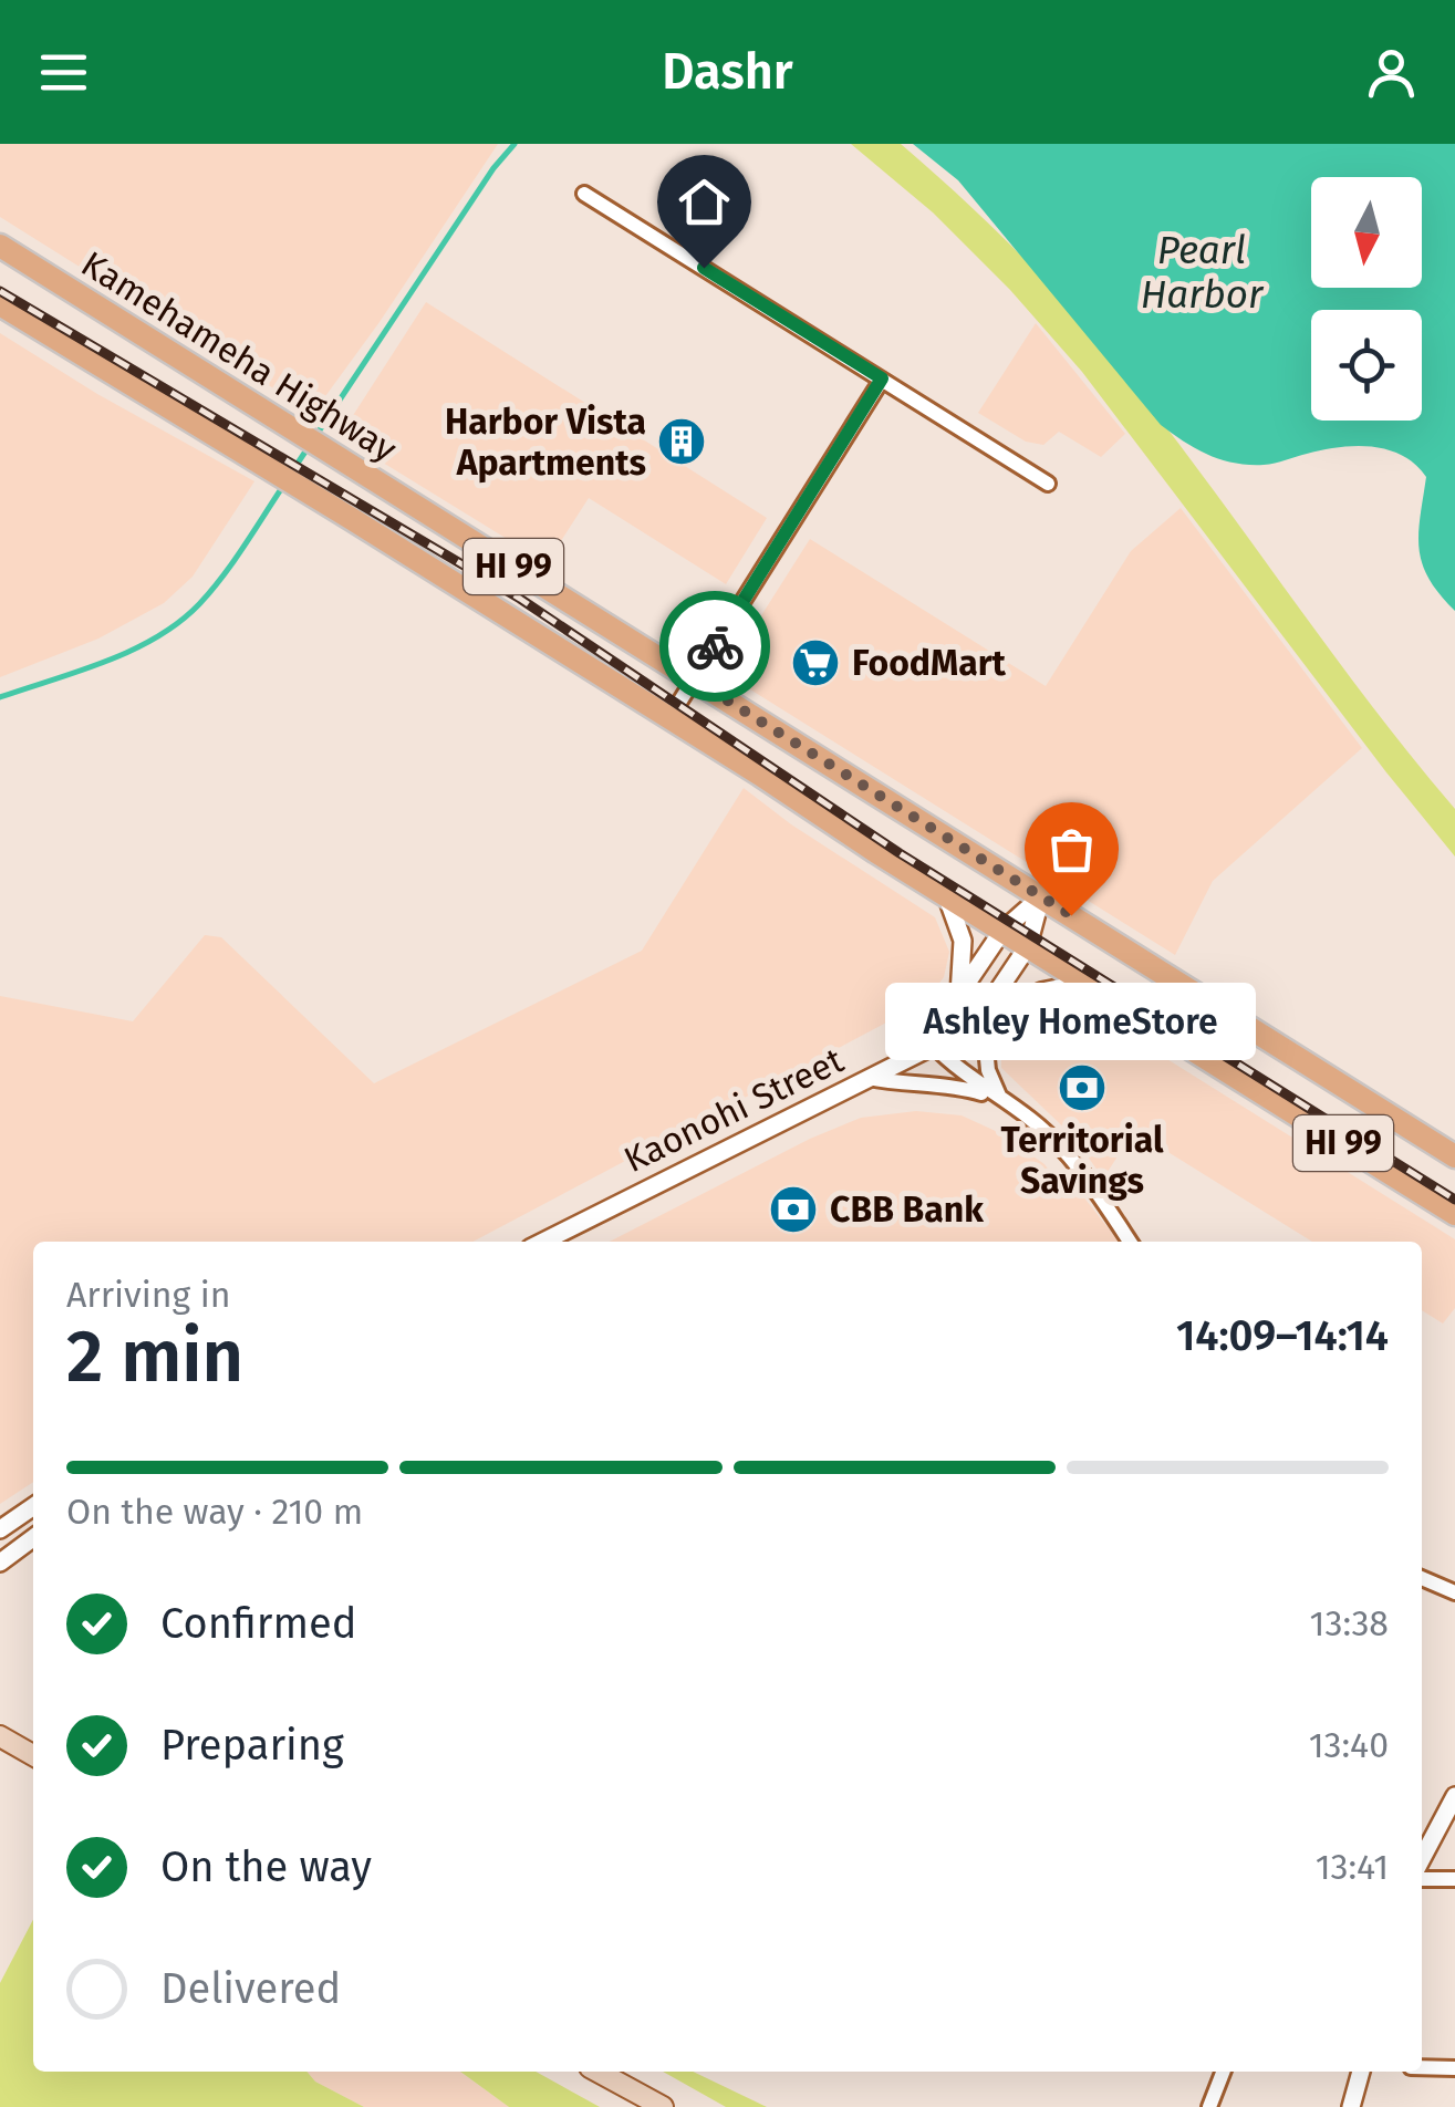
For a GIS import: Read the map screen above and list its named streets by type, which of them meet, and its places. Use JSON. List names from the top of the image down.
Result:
{
  "streets": {
    "main road": ["Kamehameha Highway", "HI 99"],
    "street": ["Kaonohi Street"]
  },
  "crossings": [
    ["HI 99", "Kaonohi Street"]
  ],
  "water": ["Pearl Harbor"],
  "places": {
    "building": ["Harbor Vista Apartments"],
    "supermarket": ["FoodMart"],
    "other": ["Ashley HomeStore"],
    "bank": ["Territorial Savings", "CBB Bank"]
  },
  "north": "bottom",
  "page": {
    "header": "Dashr",
    "bubble": "Ashley HomeStore",
    "heading": ["2 min", "Arriving in", "14:09–14:14"],
    "bar": "On the way · 210 m",
    "list": [
      ["Confirmed", "13:38"],
      ["Preparing", "13:40"],
      ["On the way", "13:41"],
      "Delivered"
    ]
  }
}
